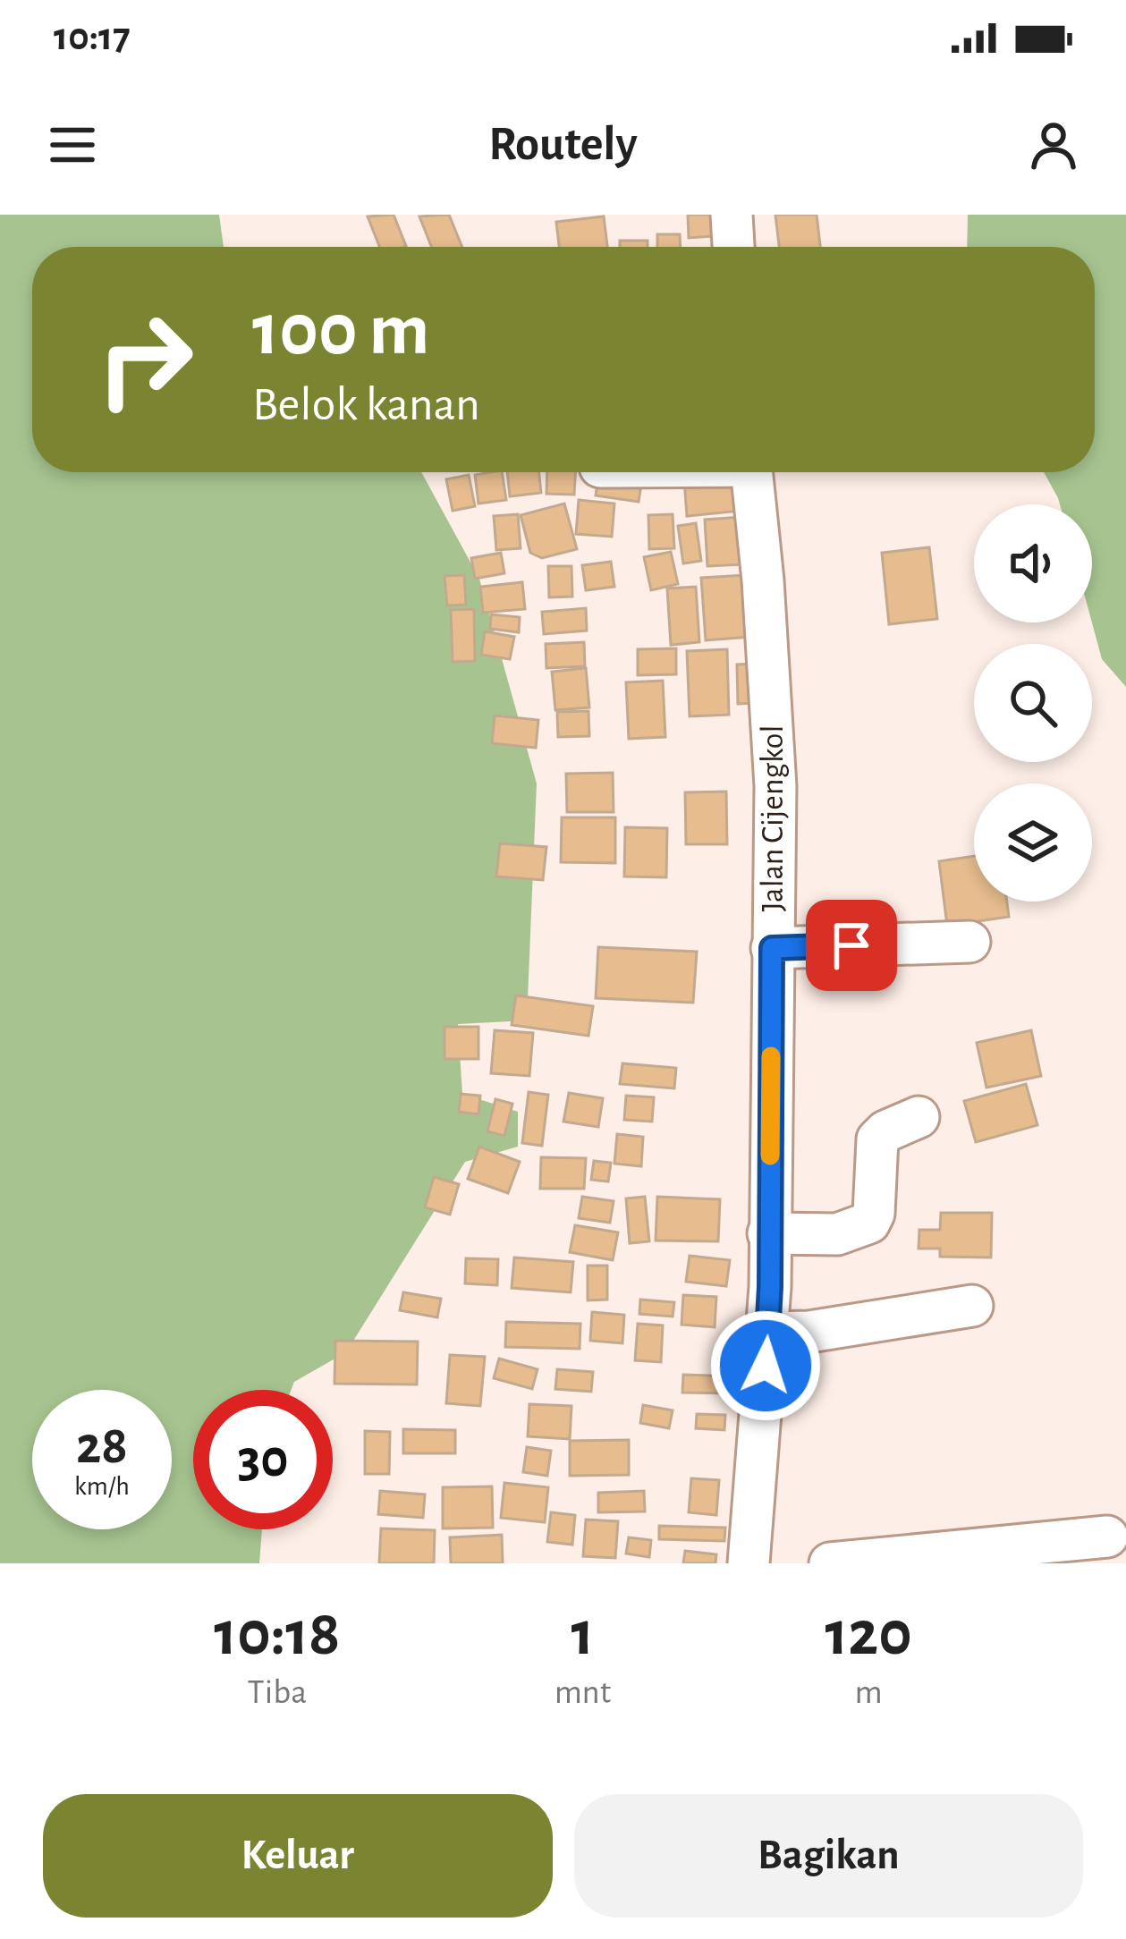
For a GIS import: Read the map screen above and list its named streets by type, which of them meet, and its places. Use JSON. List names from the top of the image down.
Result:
{
  "streets": {
    "street": ["Jalan Cijengkol"]
  },
  "page": {
    "status": "10:17",
    "header": "Routely",
    "turn": ["100 m", "Belok kanan"],
    "speed": "28 km/h",
    "limit": "30",
    "eta": [
      "10:18",
      "Tiba",
      "1",
      "mnt",
      "120",
      "m"
    ],
    "buttons": ["Keluar", "Bagikan"]
  }
}
